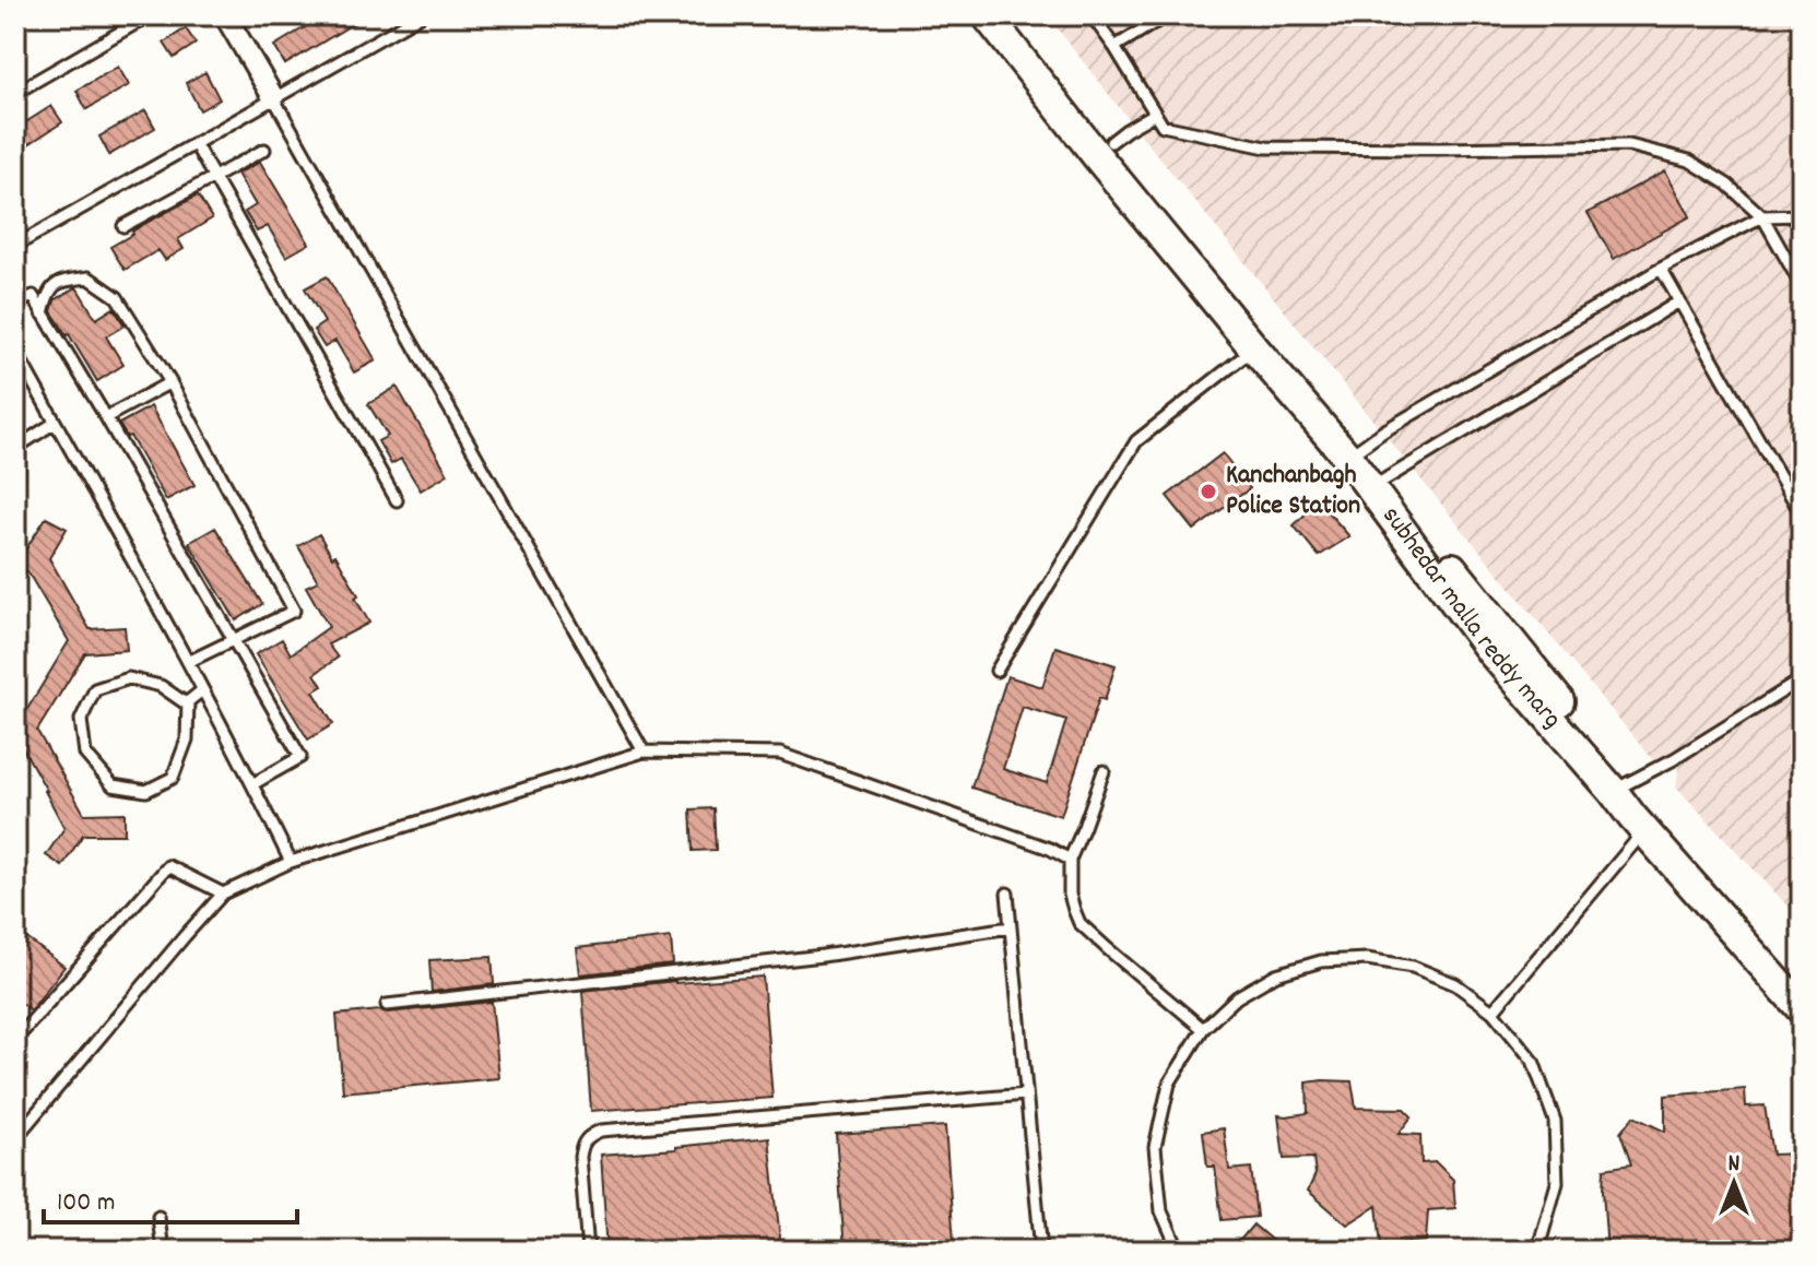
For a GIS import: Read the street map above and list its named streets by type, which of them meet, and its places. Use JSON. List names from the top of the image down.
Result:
{
  "streets": {
    "main road": ["subhedar malla reddy marg"]
  },
  "places": ["Kanchanbagh Police Station"],
  "scale_bar": "100 m",
  "north": "top"
}
